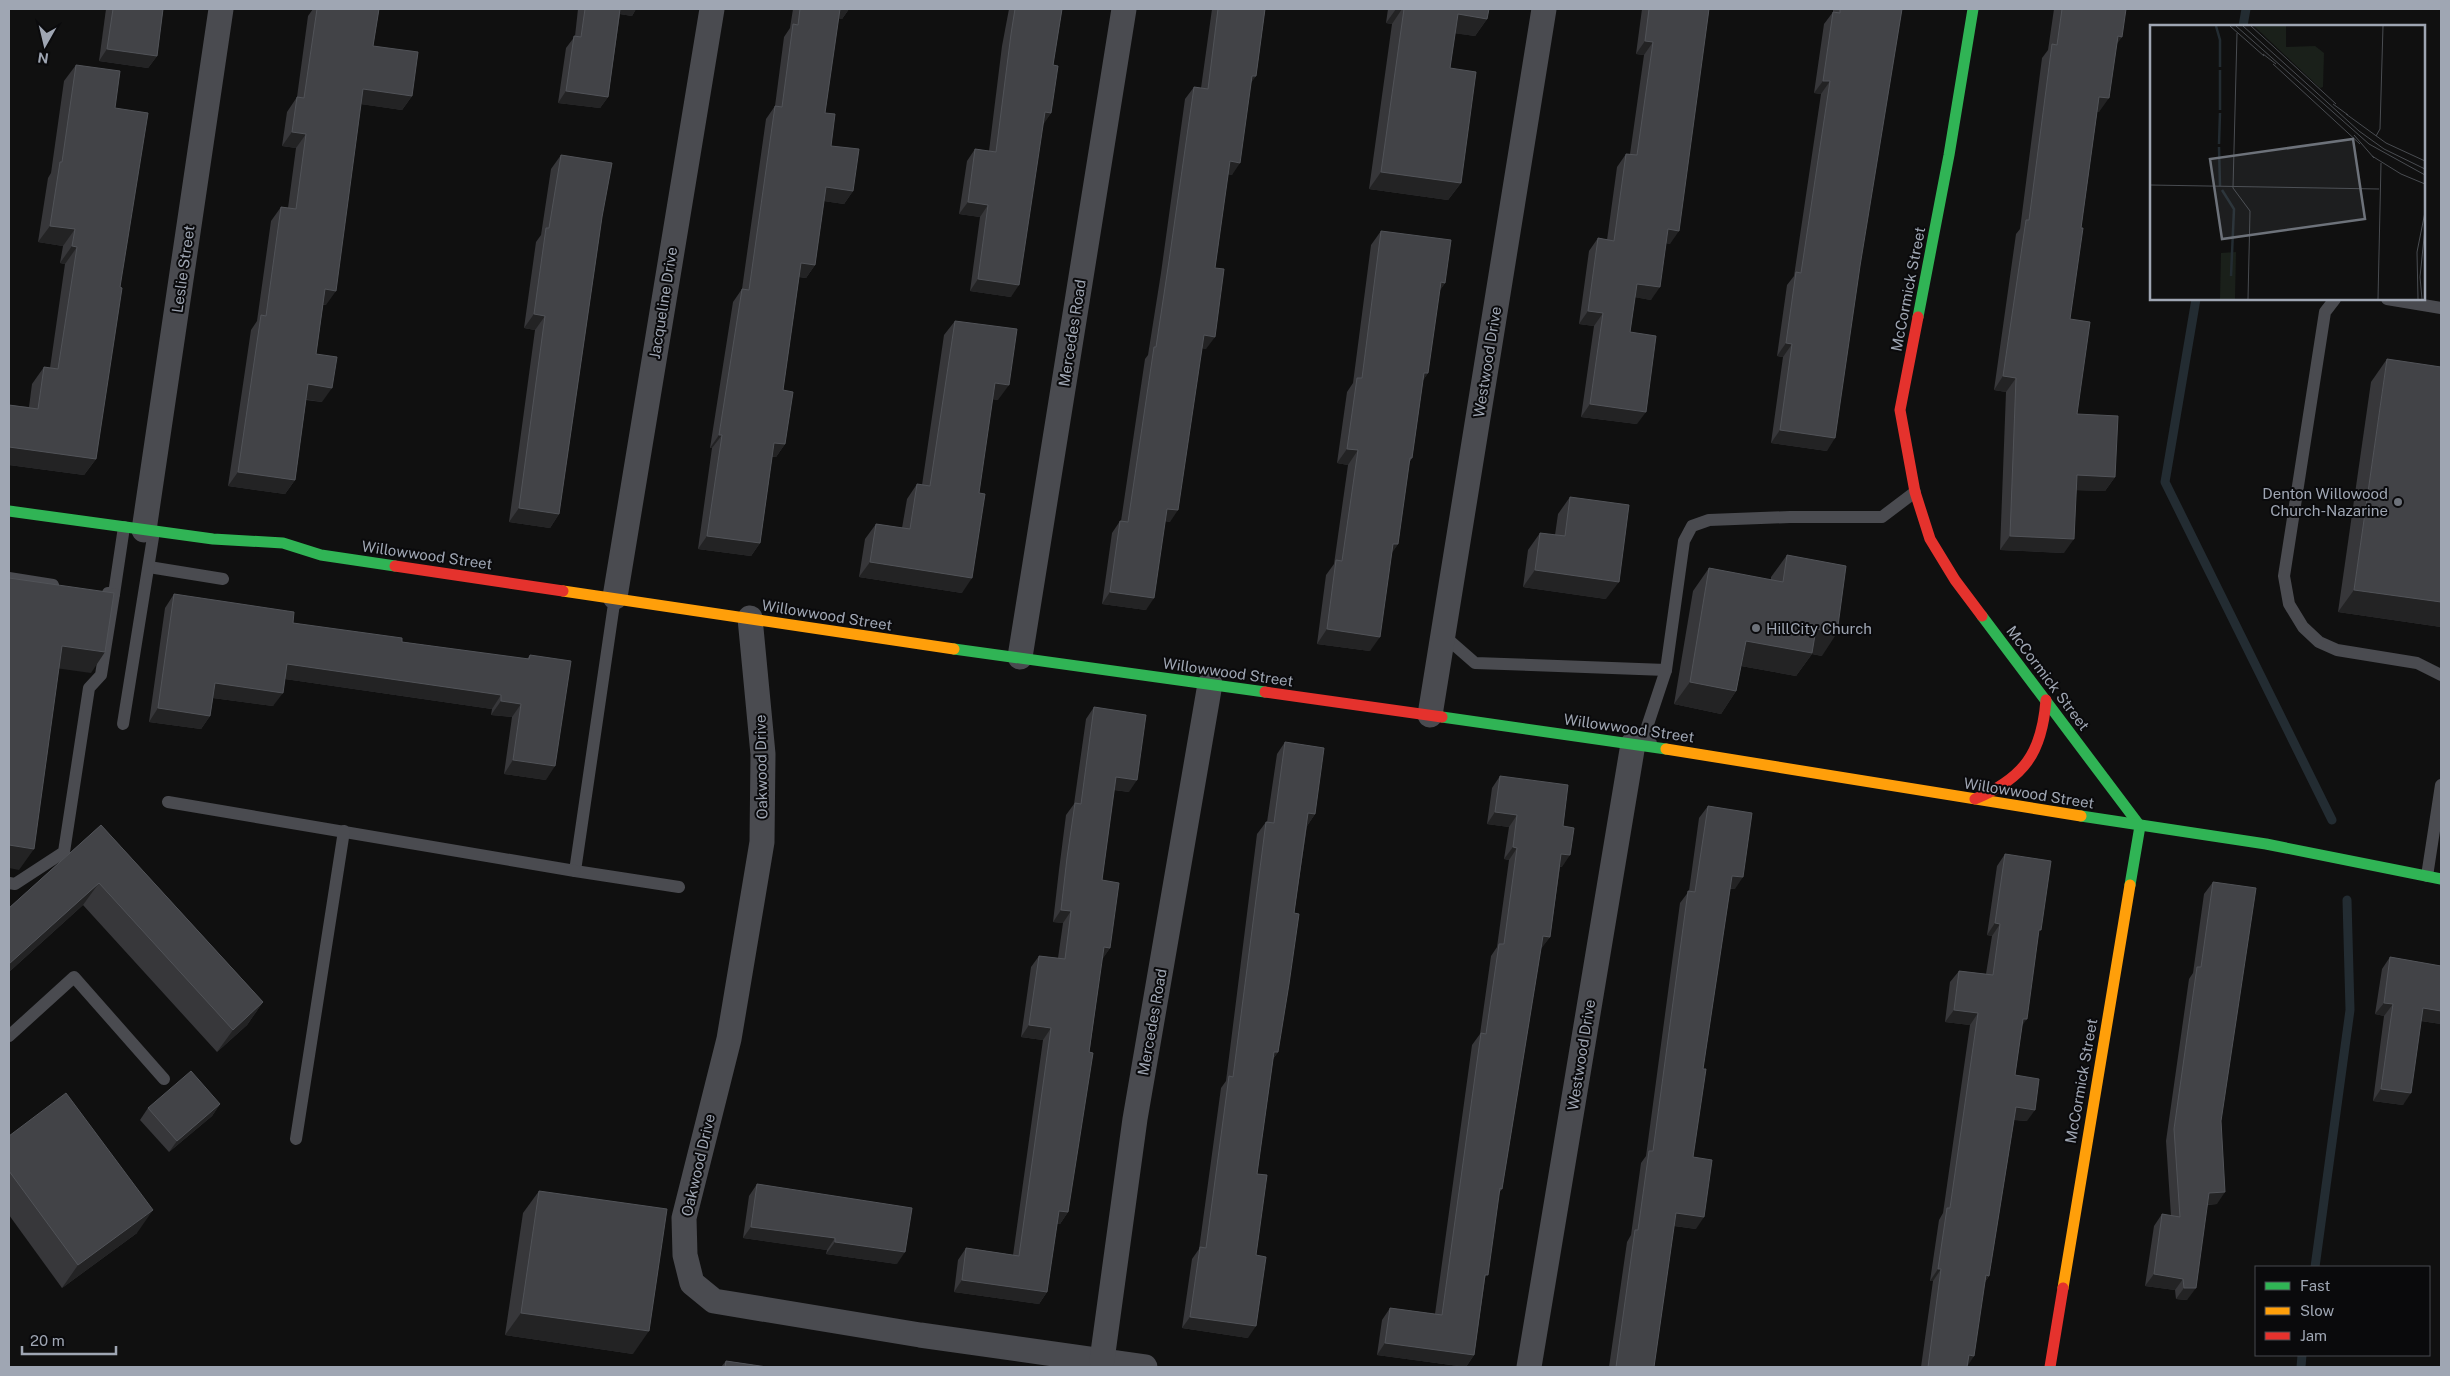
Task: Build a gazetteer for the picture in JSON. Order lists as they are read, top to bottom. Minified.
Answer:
{"streets":{"street":["Leslie Street","McCormick Street","Jacqueline Drive","Mercedes Road","Westwood Drive","Willowwood Street","Oakwood Drive"]},"crossings":[["Leslie Street","Willowwood Street"],["McCormick Street","Willowwood Street"],["Jacqueline Drive","Willowwood Street"],["Mercedes Road","Willowwood Street"],["Mercedes Road","Oakwood Drive"],["Westwood Drive","Willowwood Street"],["Willowwood Street","Oakwood Drive"]],"places":["Denton Willowood Church-Nazarine","HillCity Church"],"legend":["Fast","Slow","Jam"],"scale_bar":"20 m","north":"bottom"}
